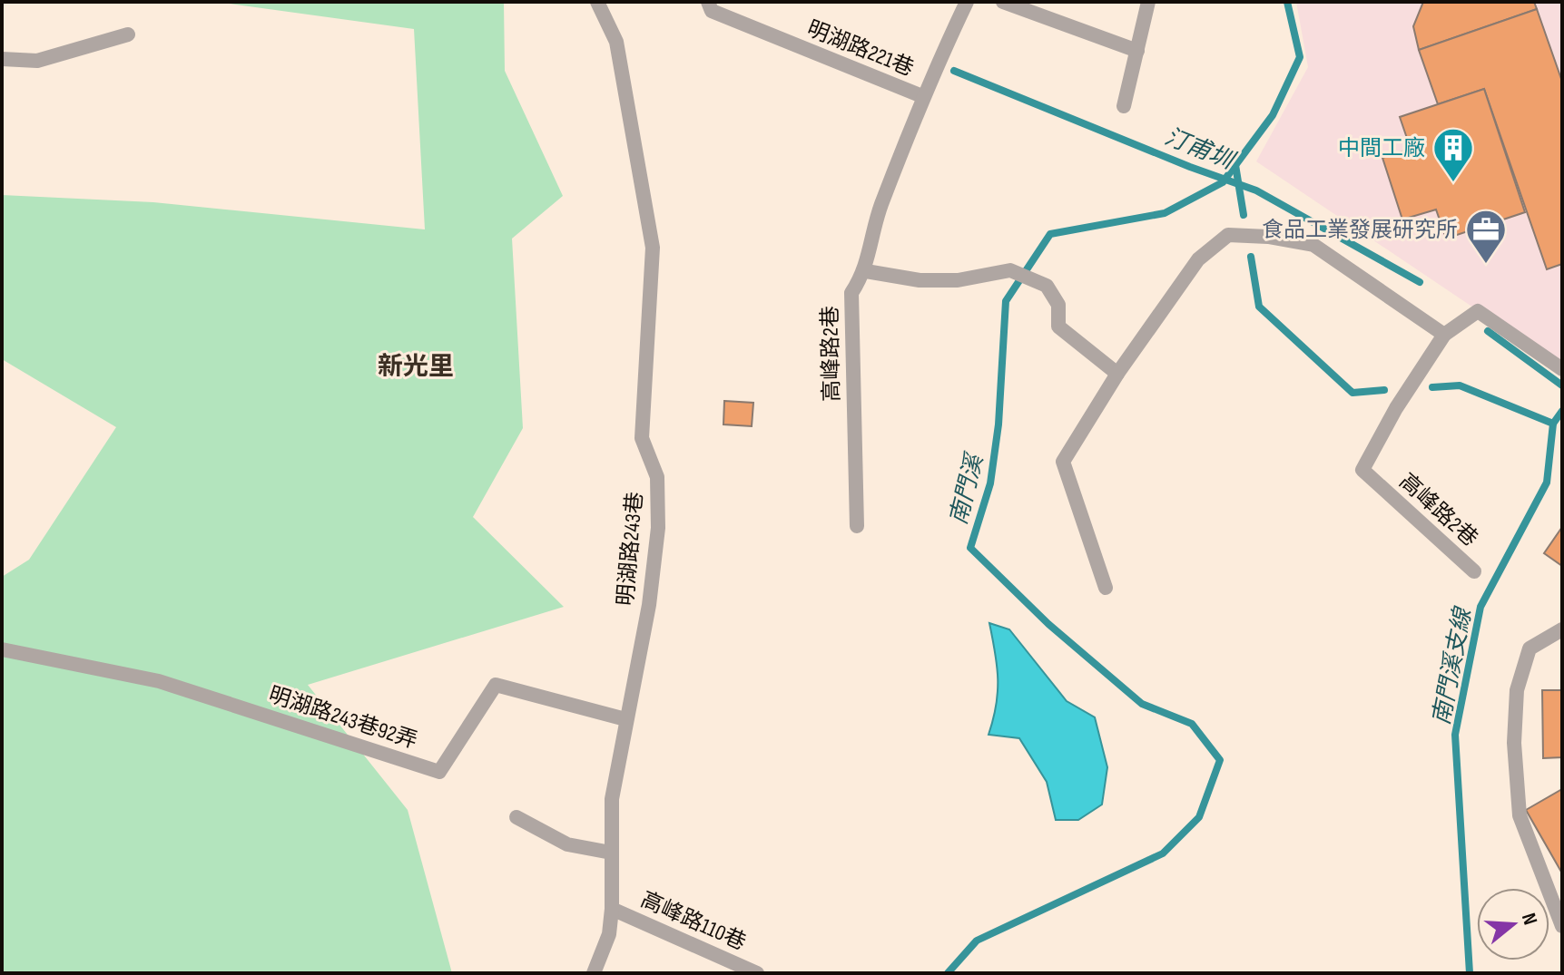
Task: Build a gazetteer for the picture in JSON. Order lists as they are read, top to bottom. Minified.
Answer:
{"streets":{"lane":["明湖路221巷","高峰路2巷","明湖路243巷","明湖路243巷92弄","高峰路110巷"]},"crossings":[["明湖路221巷","高峰路2巷"],["明湖路243巷","明湖路243巷92弄"],["明湖路243巷","高峰路110巷"]],"districts":["新光里"],"water":["汀甫圳","南門溪","南門溪支線"],"places":{"building":["中間工廠"],"office":["食品工業發展研究所"]},"north":"right"}
